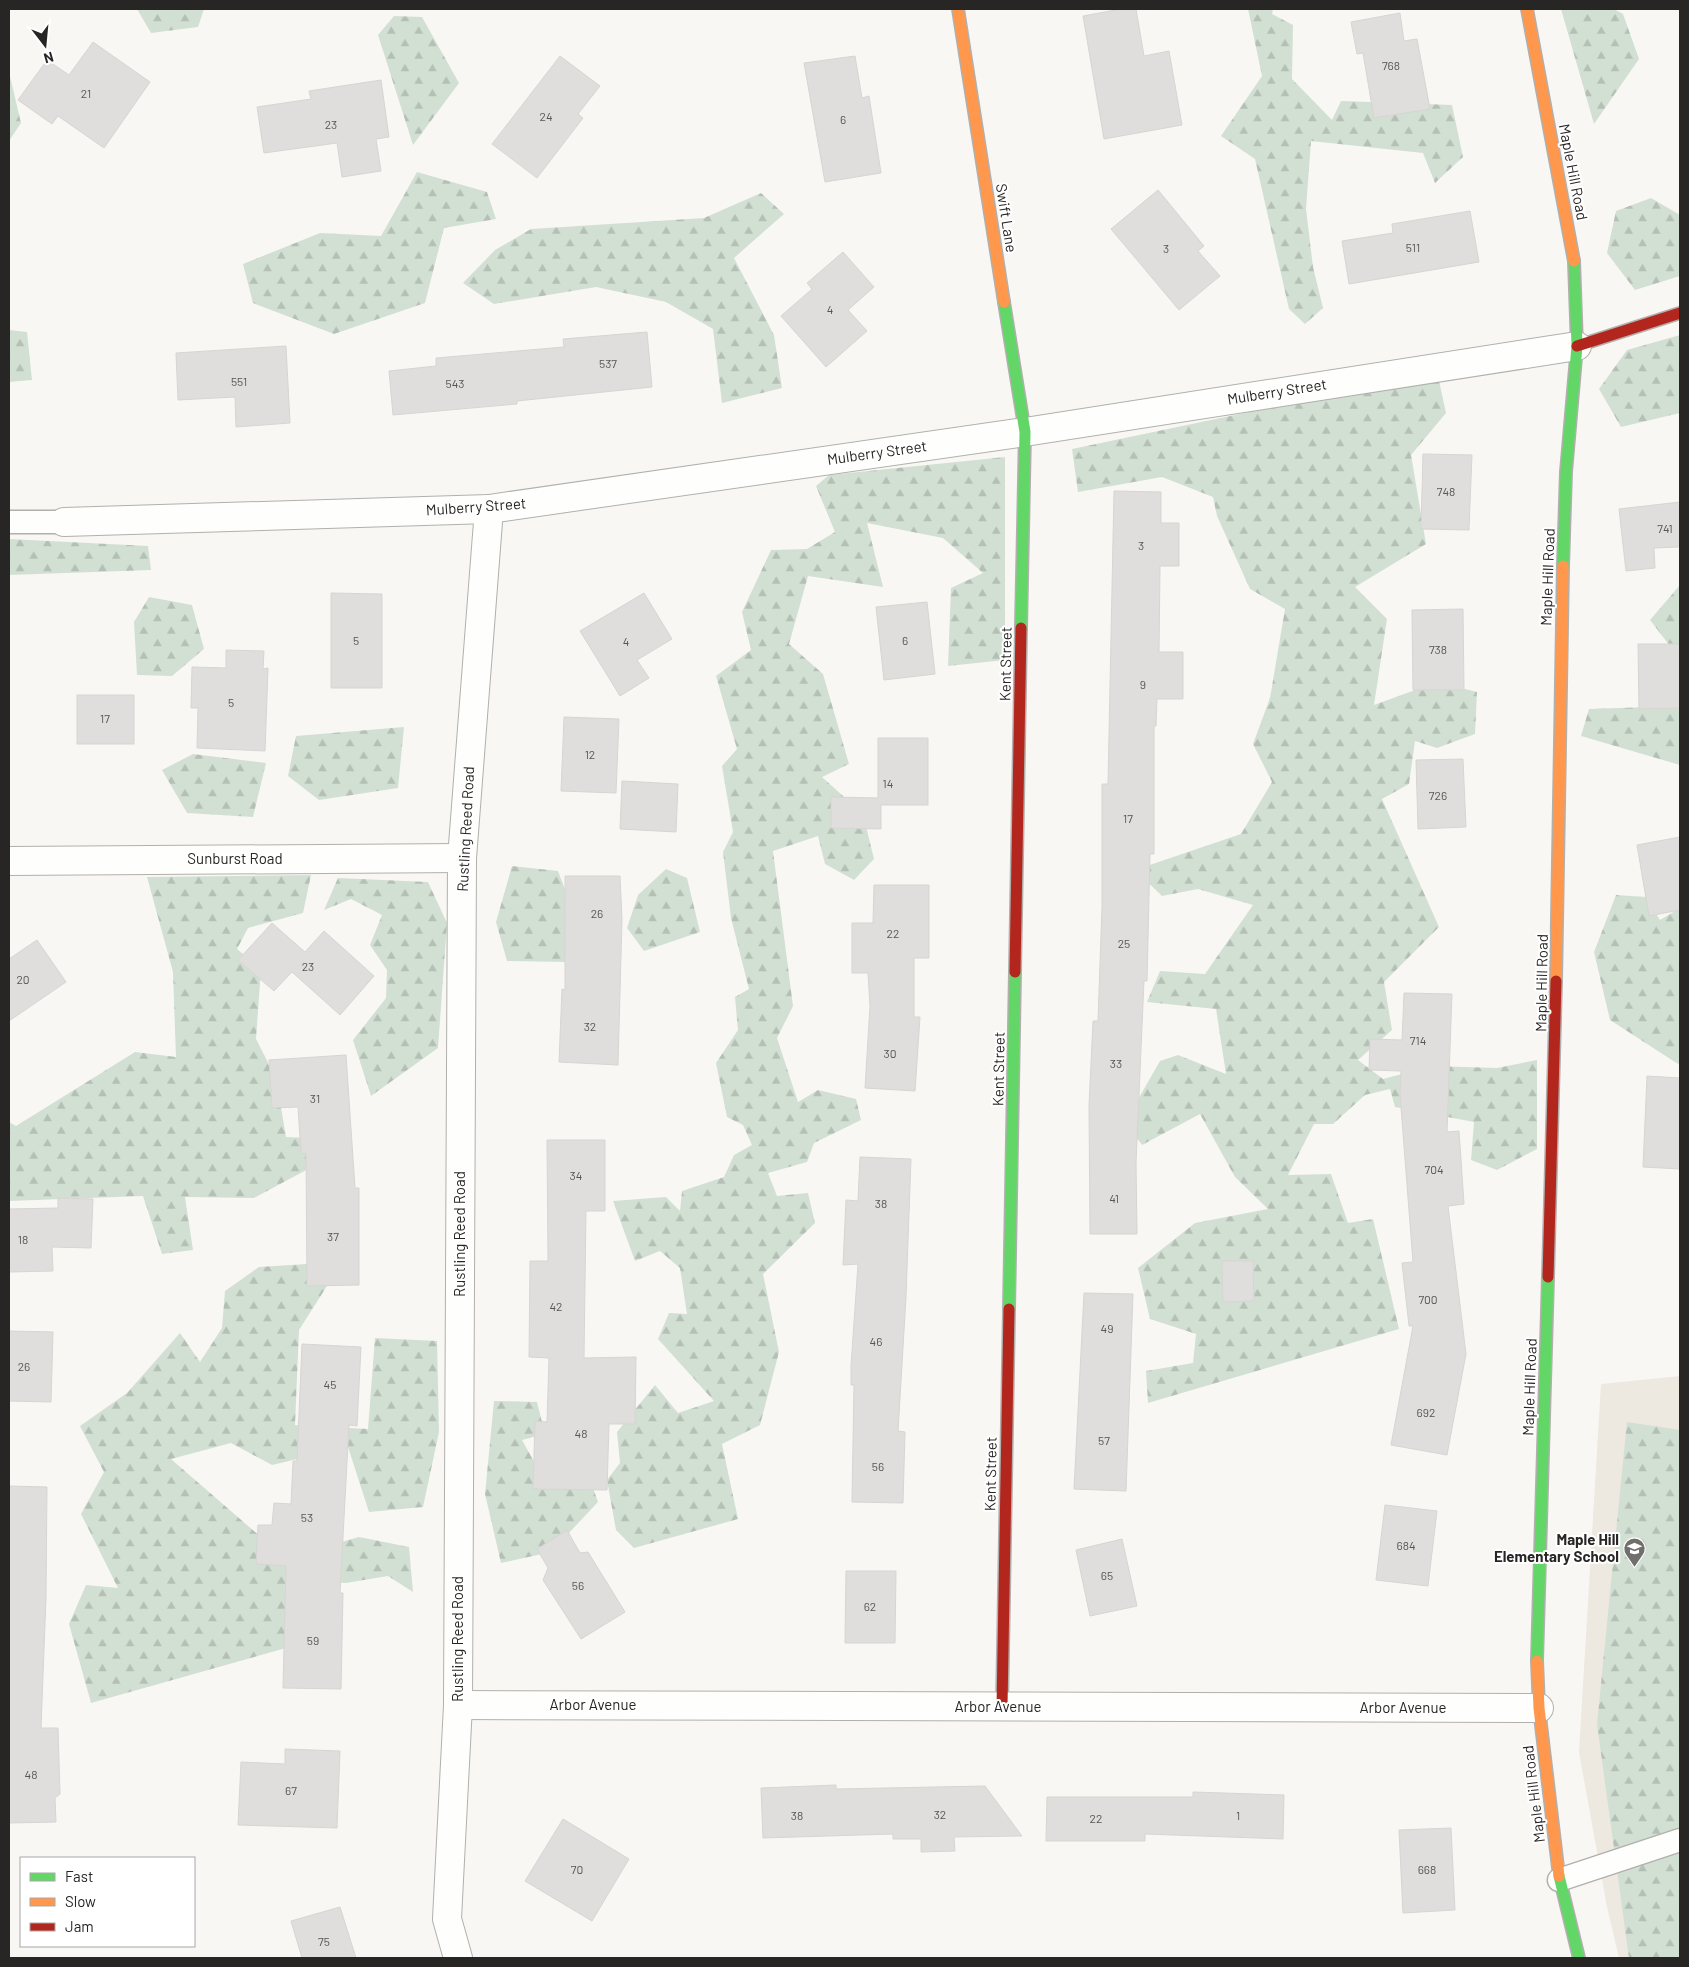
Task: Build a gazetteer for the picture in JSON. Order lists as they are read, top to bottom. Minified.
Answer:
{"streets":{"street":["Maple Hill Road","Swift Lane","Mulberry Street","Kent Street","Rustling Reed Road","Sunburst Road","Arbor Avenue"]},"crossings":[["Maple Hill Road","Mulberry Street"],["Maple Hill Road","Arbor Avenue"],["Swift Lane","Mulberry Street"],["Swift Lane","Kent Street"],["Mulberry Street","Kent Street"],["Mulberry Street","Rustling Reed Road"],["Kent Street","Arbor Avenue"],["Rustling Reed Road","Sunburst Road"],["Rustling Reed Road","Arbor Avenue"]],"places":{"school or university":["Maple Hill Elementary School"]},"house_numbers":["768","21","24","6","23","511","3","4","537","551","543","748","741","3","5","6","4","738","9","5","17","12","14","726","17","26","22","25","23","20","32","714","30","33","31","704","34","41","38","37","18","700","42","49","46","26","45","692","48","57","56","53","684","65","56","62","59","48","67","32","38","1","22","70","668","75"],"legend":["Fast","Slow","Jam"],"north":"bottom"}
